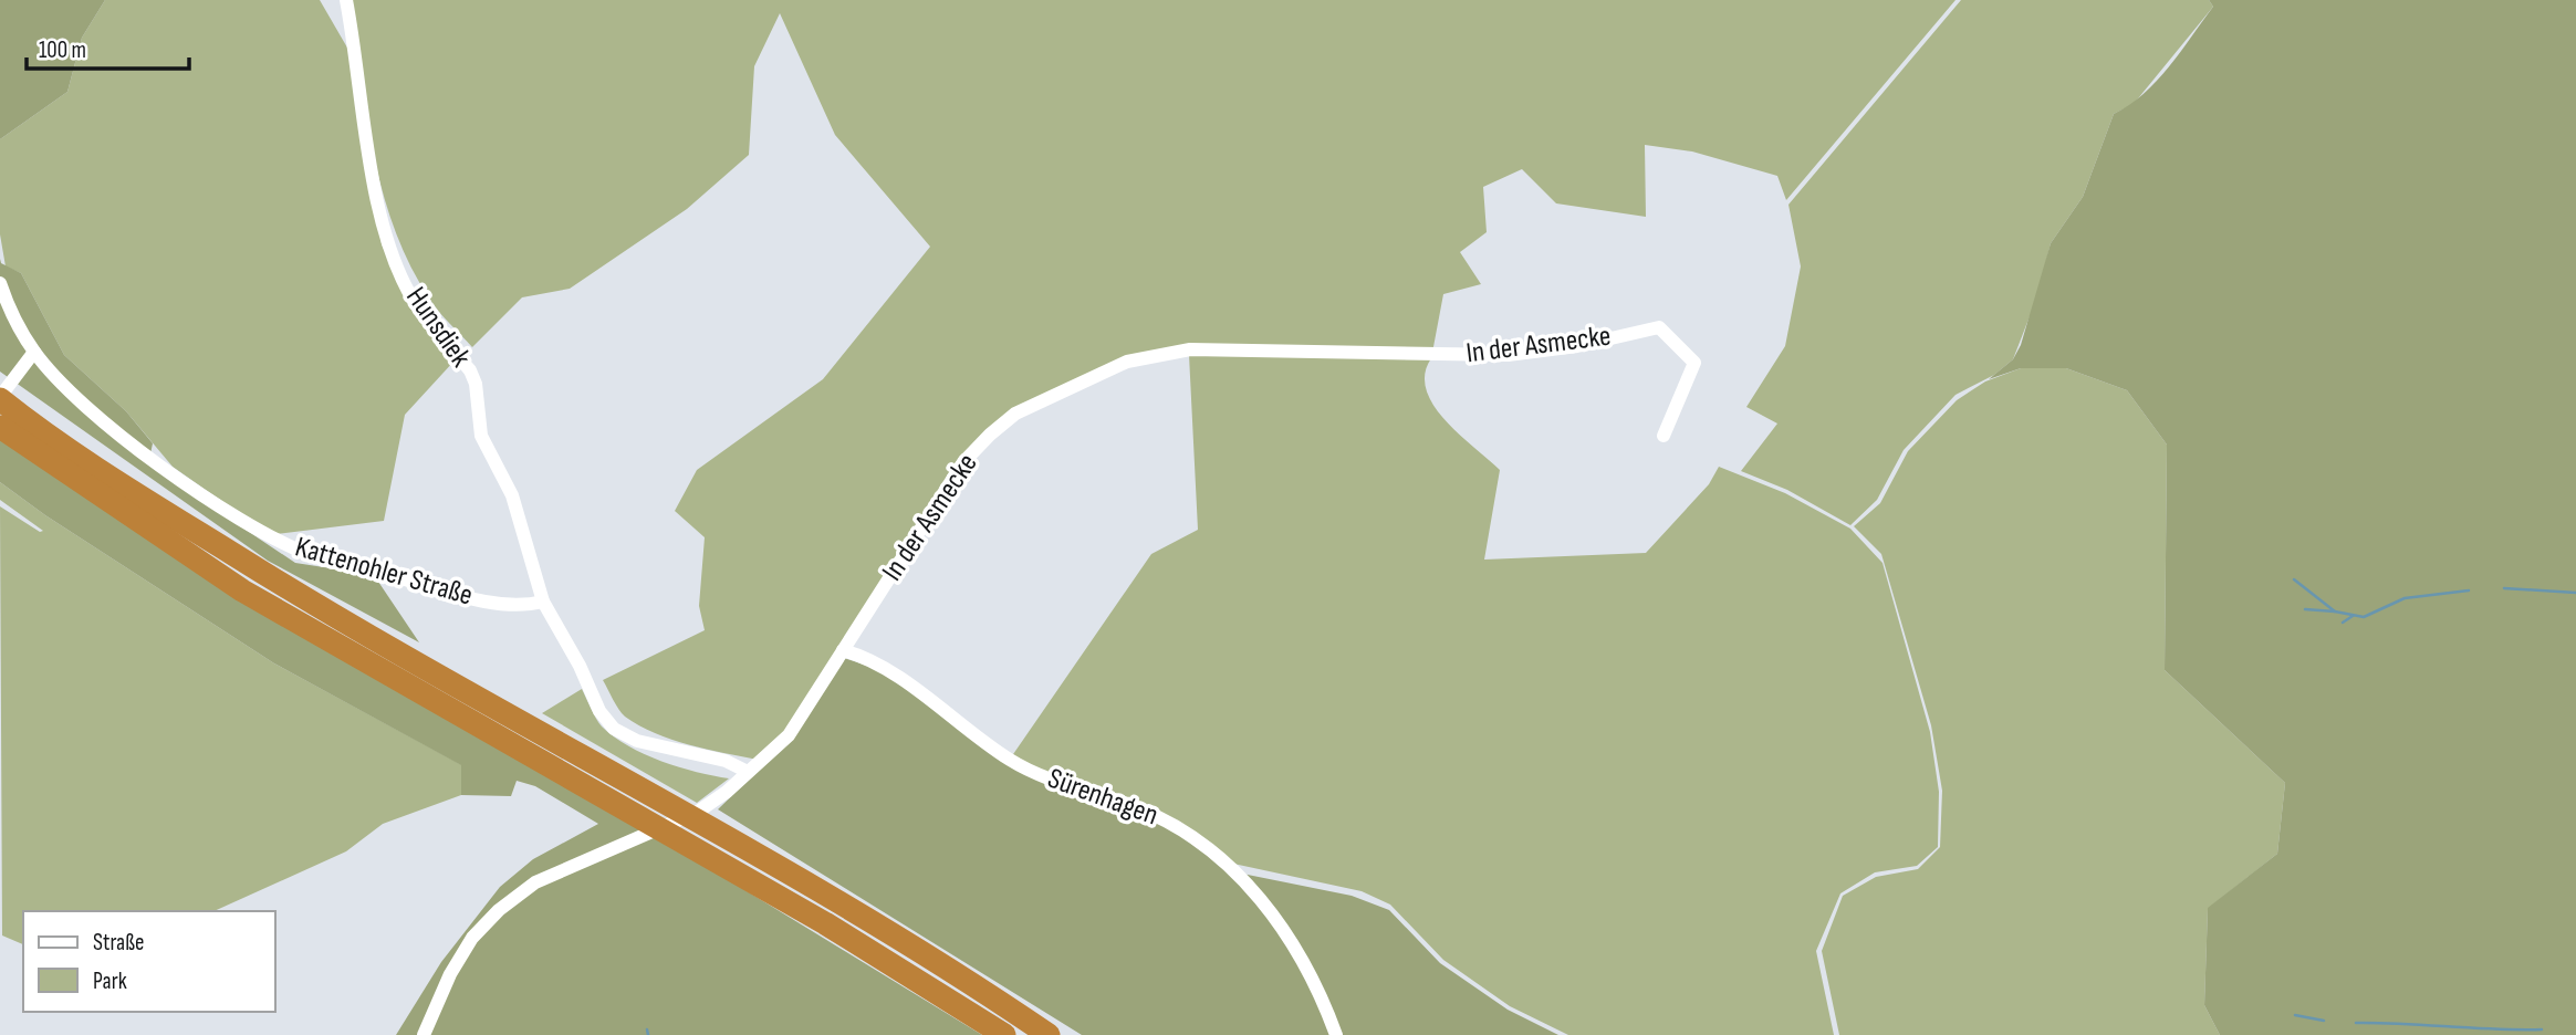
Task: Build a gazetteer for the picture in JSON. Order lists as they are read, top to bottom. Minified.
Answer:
{"streets":{"street":["Hunsdiek","In der Asmecke","Kattenohler Straße","Sürenhagen"]},"crossings":[["Hunsdiek","Kattenohler Straße"],["In der Asmecke","Sürenhagen"]],"legend":["Straße","Park"],"scale_bar":"100 m"}
